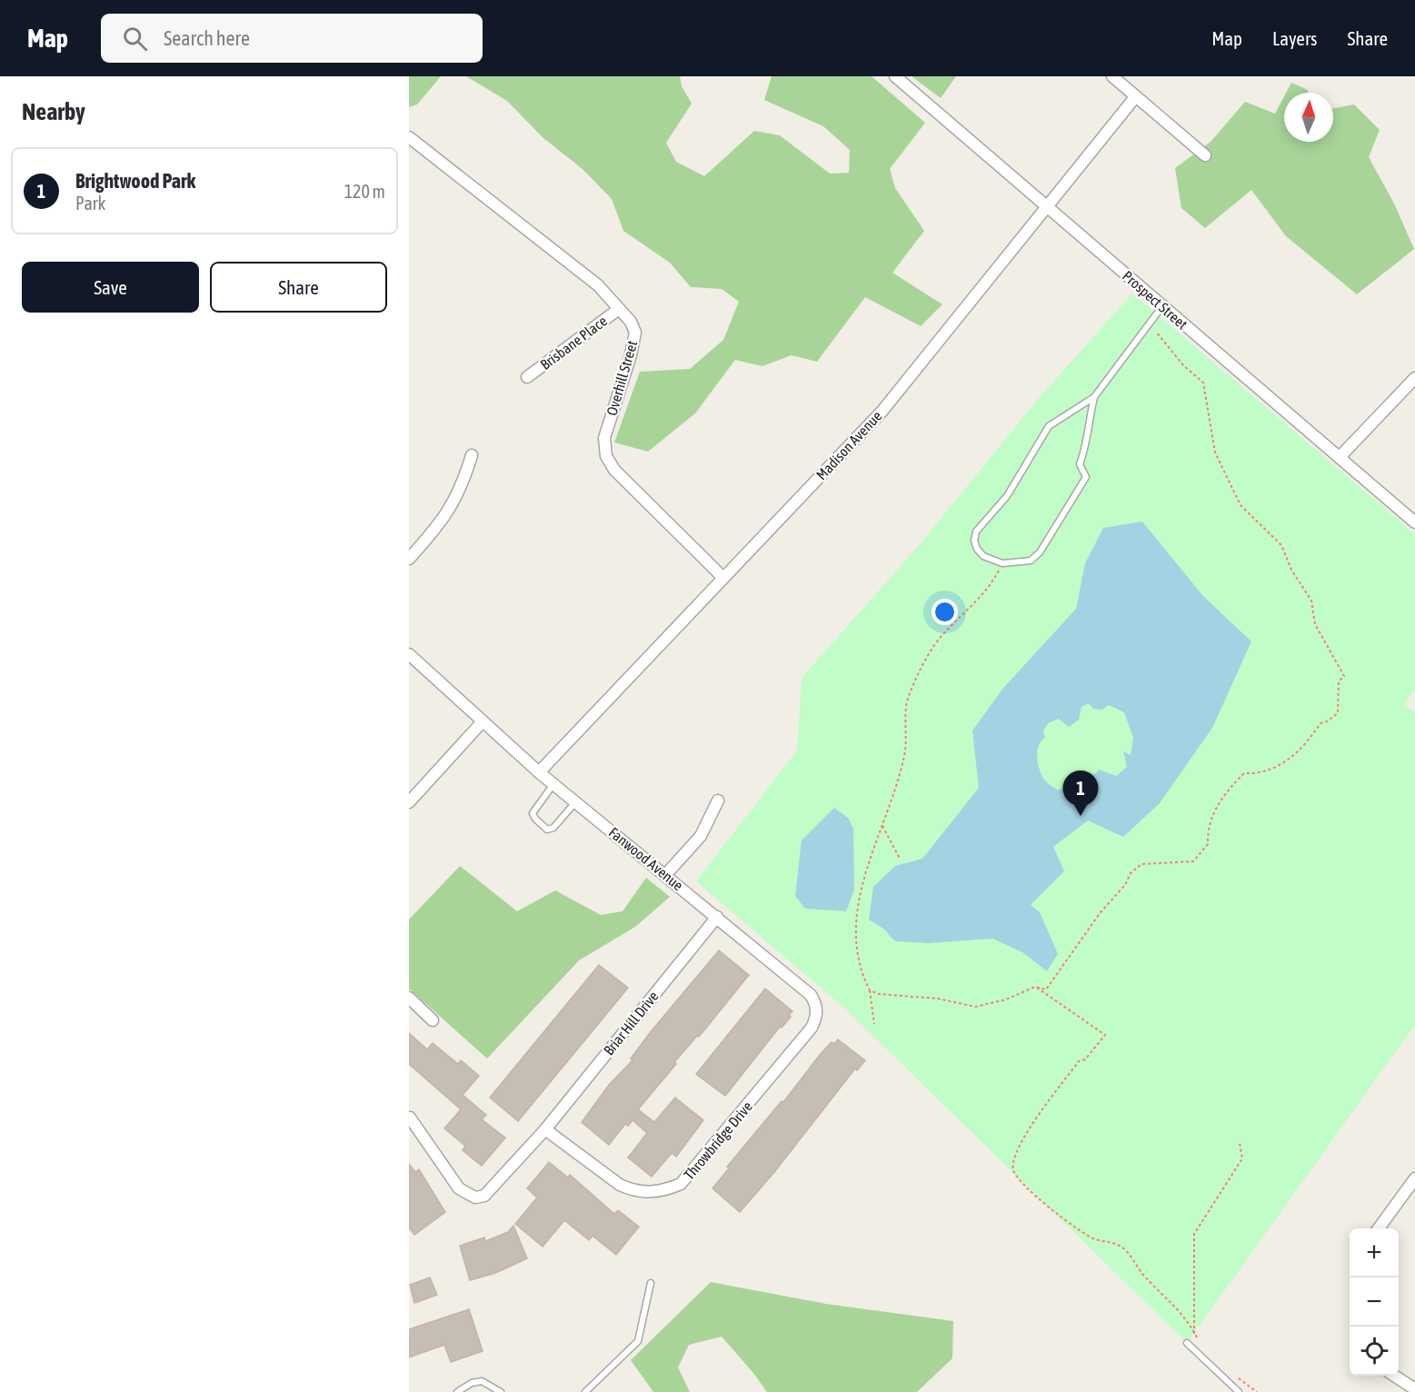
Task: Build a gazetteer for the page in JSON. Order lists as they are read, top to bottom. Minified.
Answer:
{"streets":{"street":["Prospect Street","Brisbane Place","Overhill Street","Madison Avenue","Fanwood Avenue","Briar Hill Drive","Throwbridge Drive"]},"crossings":[["Prospect Street","Madison Avenue"],["Brisbane Place","Overhill Street"],["Overhill Street","Madison Avenue"],["Madison Avenue","Fanwood Avenue"],["Fanwood Avenue","Briar Hill Drive"],["Fanwood Avenue","Throwbridge Drive"],["Briar Hill Drive","Throwbridge Drive"]],"north":"top","page":{"header":"Map","search":"Search here","nav":["Map","Layers","Share"],"heading":"Nearby","list":[{"mark":"1","name":"Brightwood Park","note":"Park","value":"120 m"}],"buttons":["Save","Share"],"pins":"1","map_buttons":["+","−"]}}
